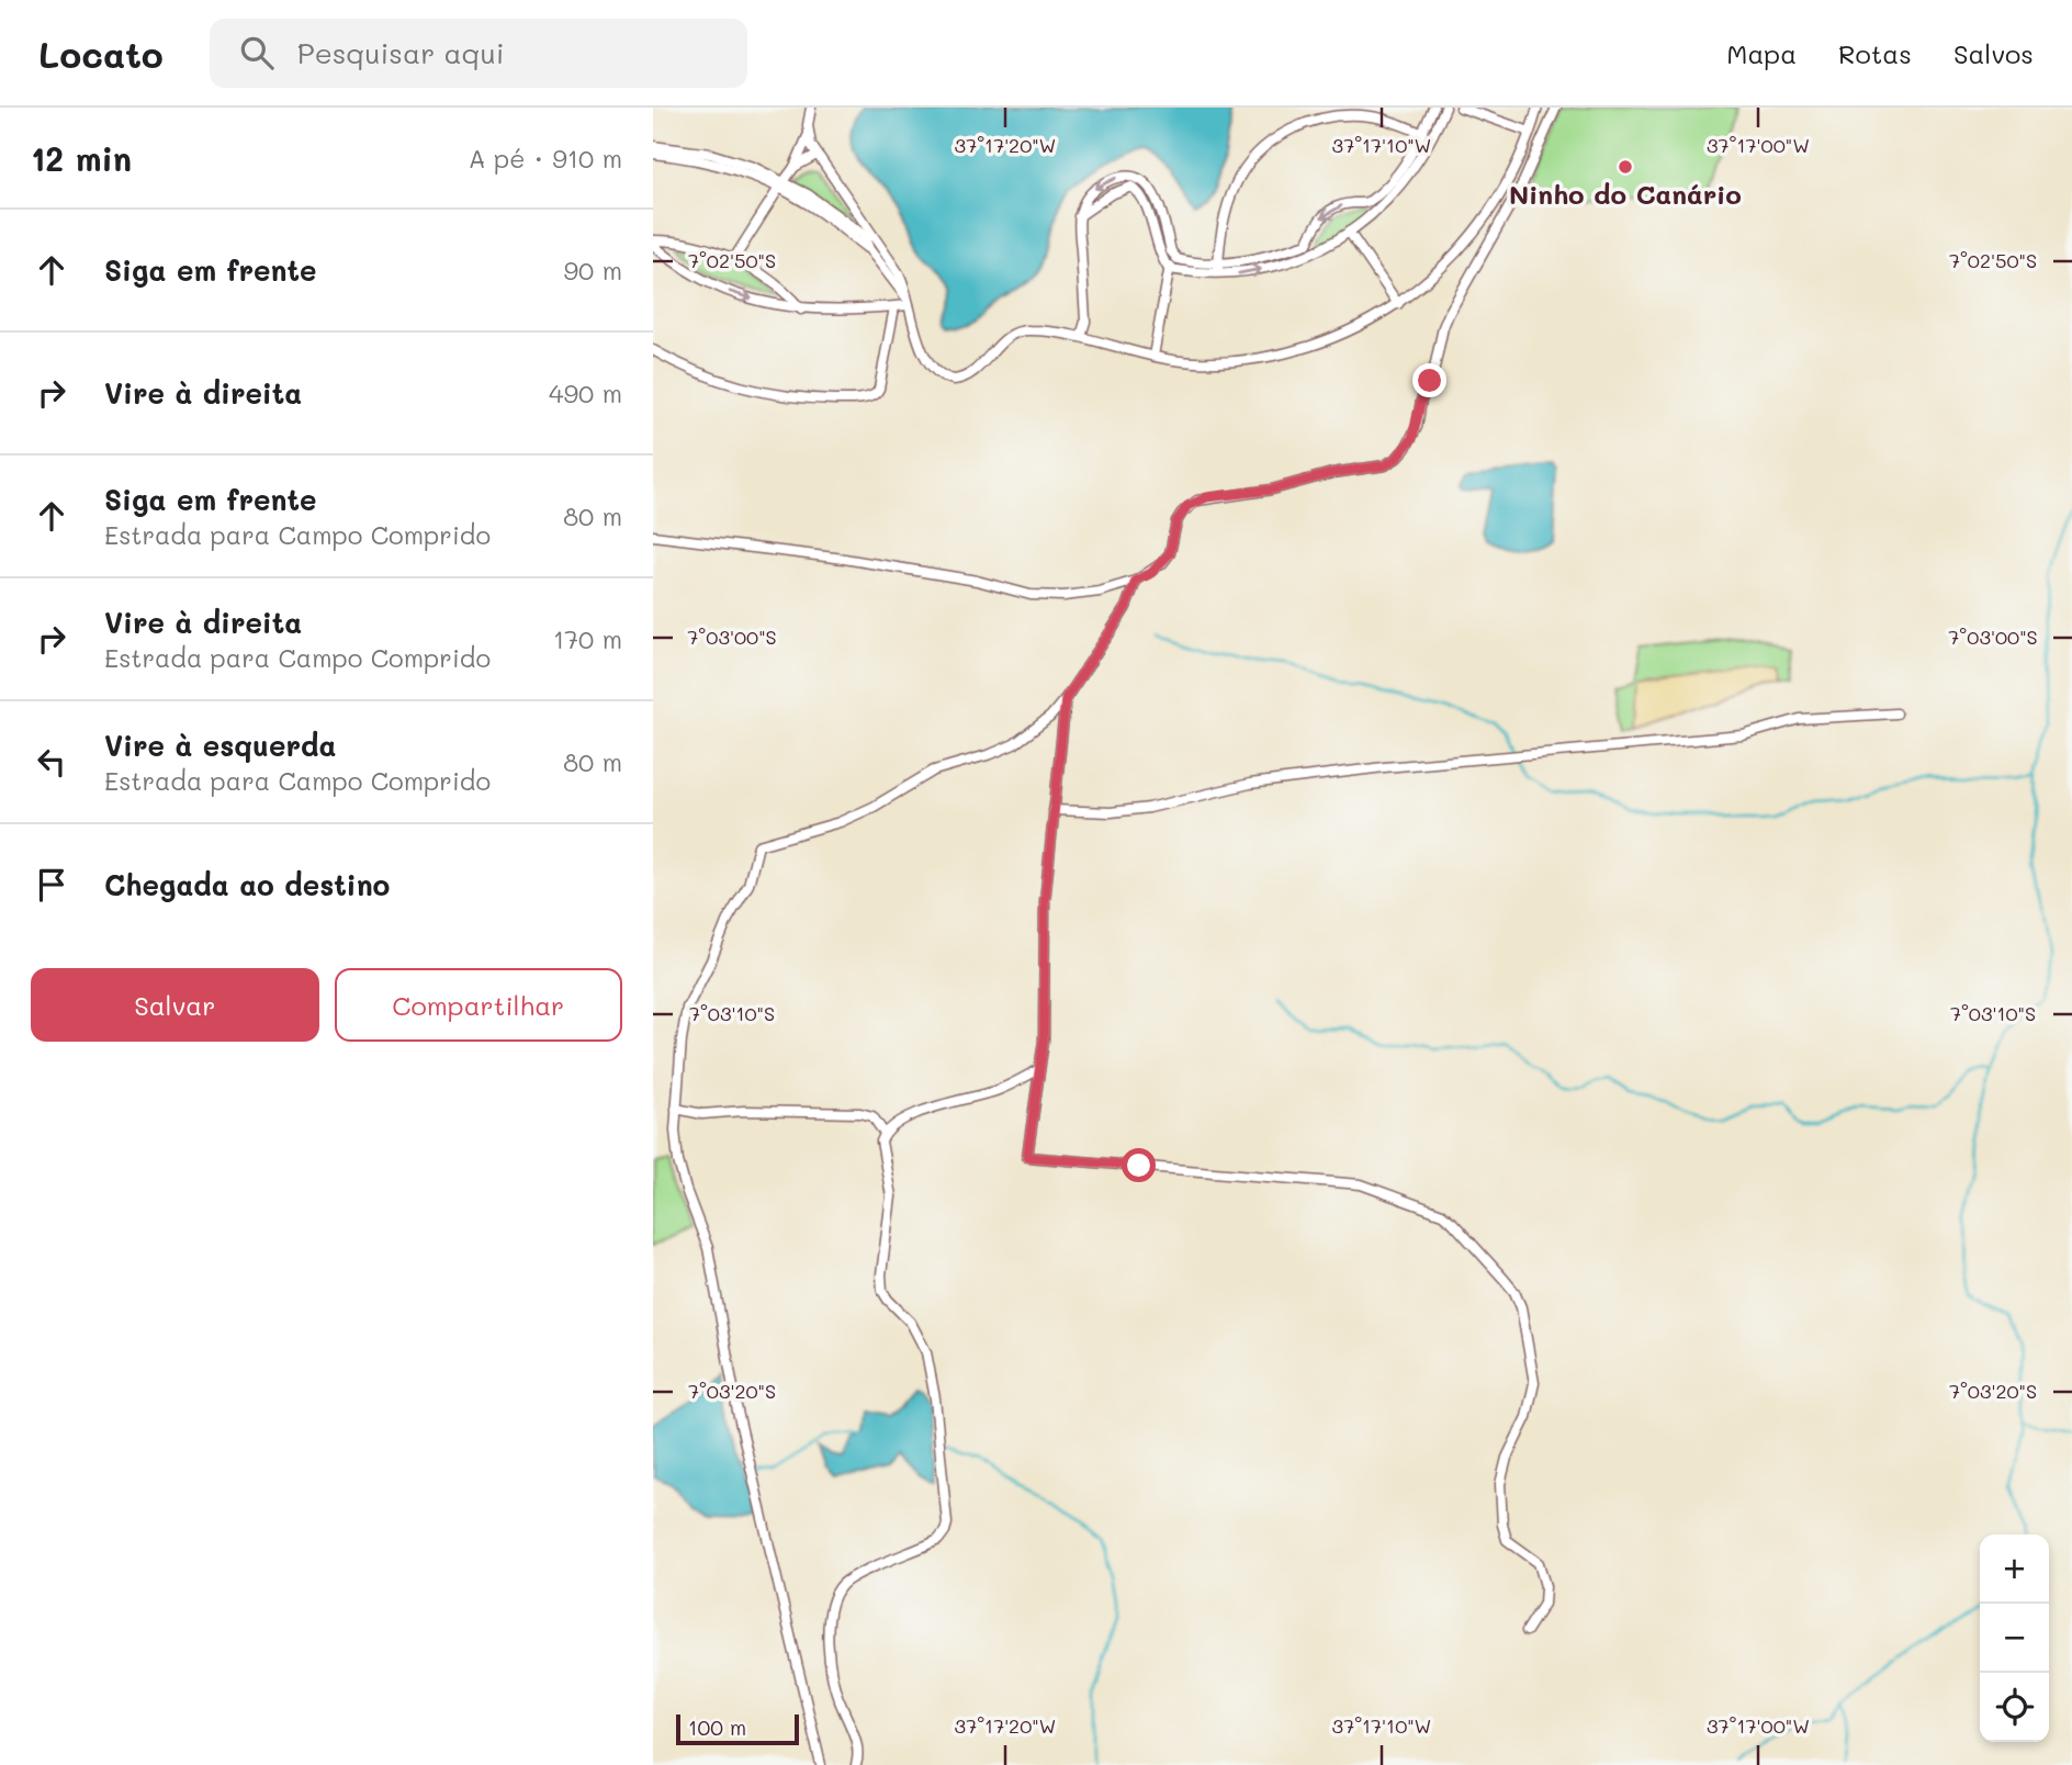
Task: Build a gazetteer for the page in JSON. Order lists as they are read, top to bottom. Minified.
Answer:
{"places":["Ninho do Canário"],"scale_bar":"100 m","page":{"header":"Locato","search":"Pesquisar aqui","nav":["Mapa","Rotas","Salvos"],"heading":["12 min","A pé · 910 m"],"list":[["Siga em frente","90 m"],["Vire à direita","490 m"],["Siga em frente","Estrada para Campo Comprido","80 m"],["Vire à direita","Estrada para Campo Comprido","170 m"],["Vire à esquerda","Estrada para Campo Comprido","80 m"],"Chegada ao destino"],"buttons":["Salvar","Compartilhar"],"map_buttons":["+","−"],"scale":"100 m"},"coordinates":["37°17'20\"W","37°17'10\"W","37°17'00\"W","7°02'50\"S","7°03'00\"S","7°03'10\"S","7°03'20\"S"]}
